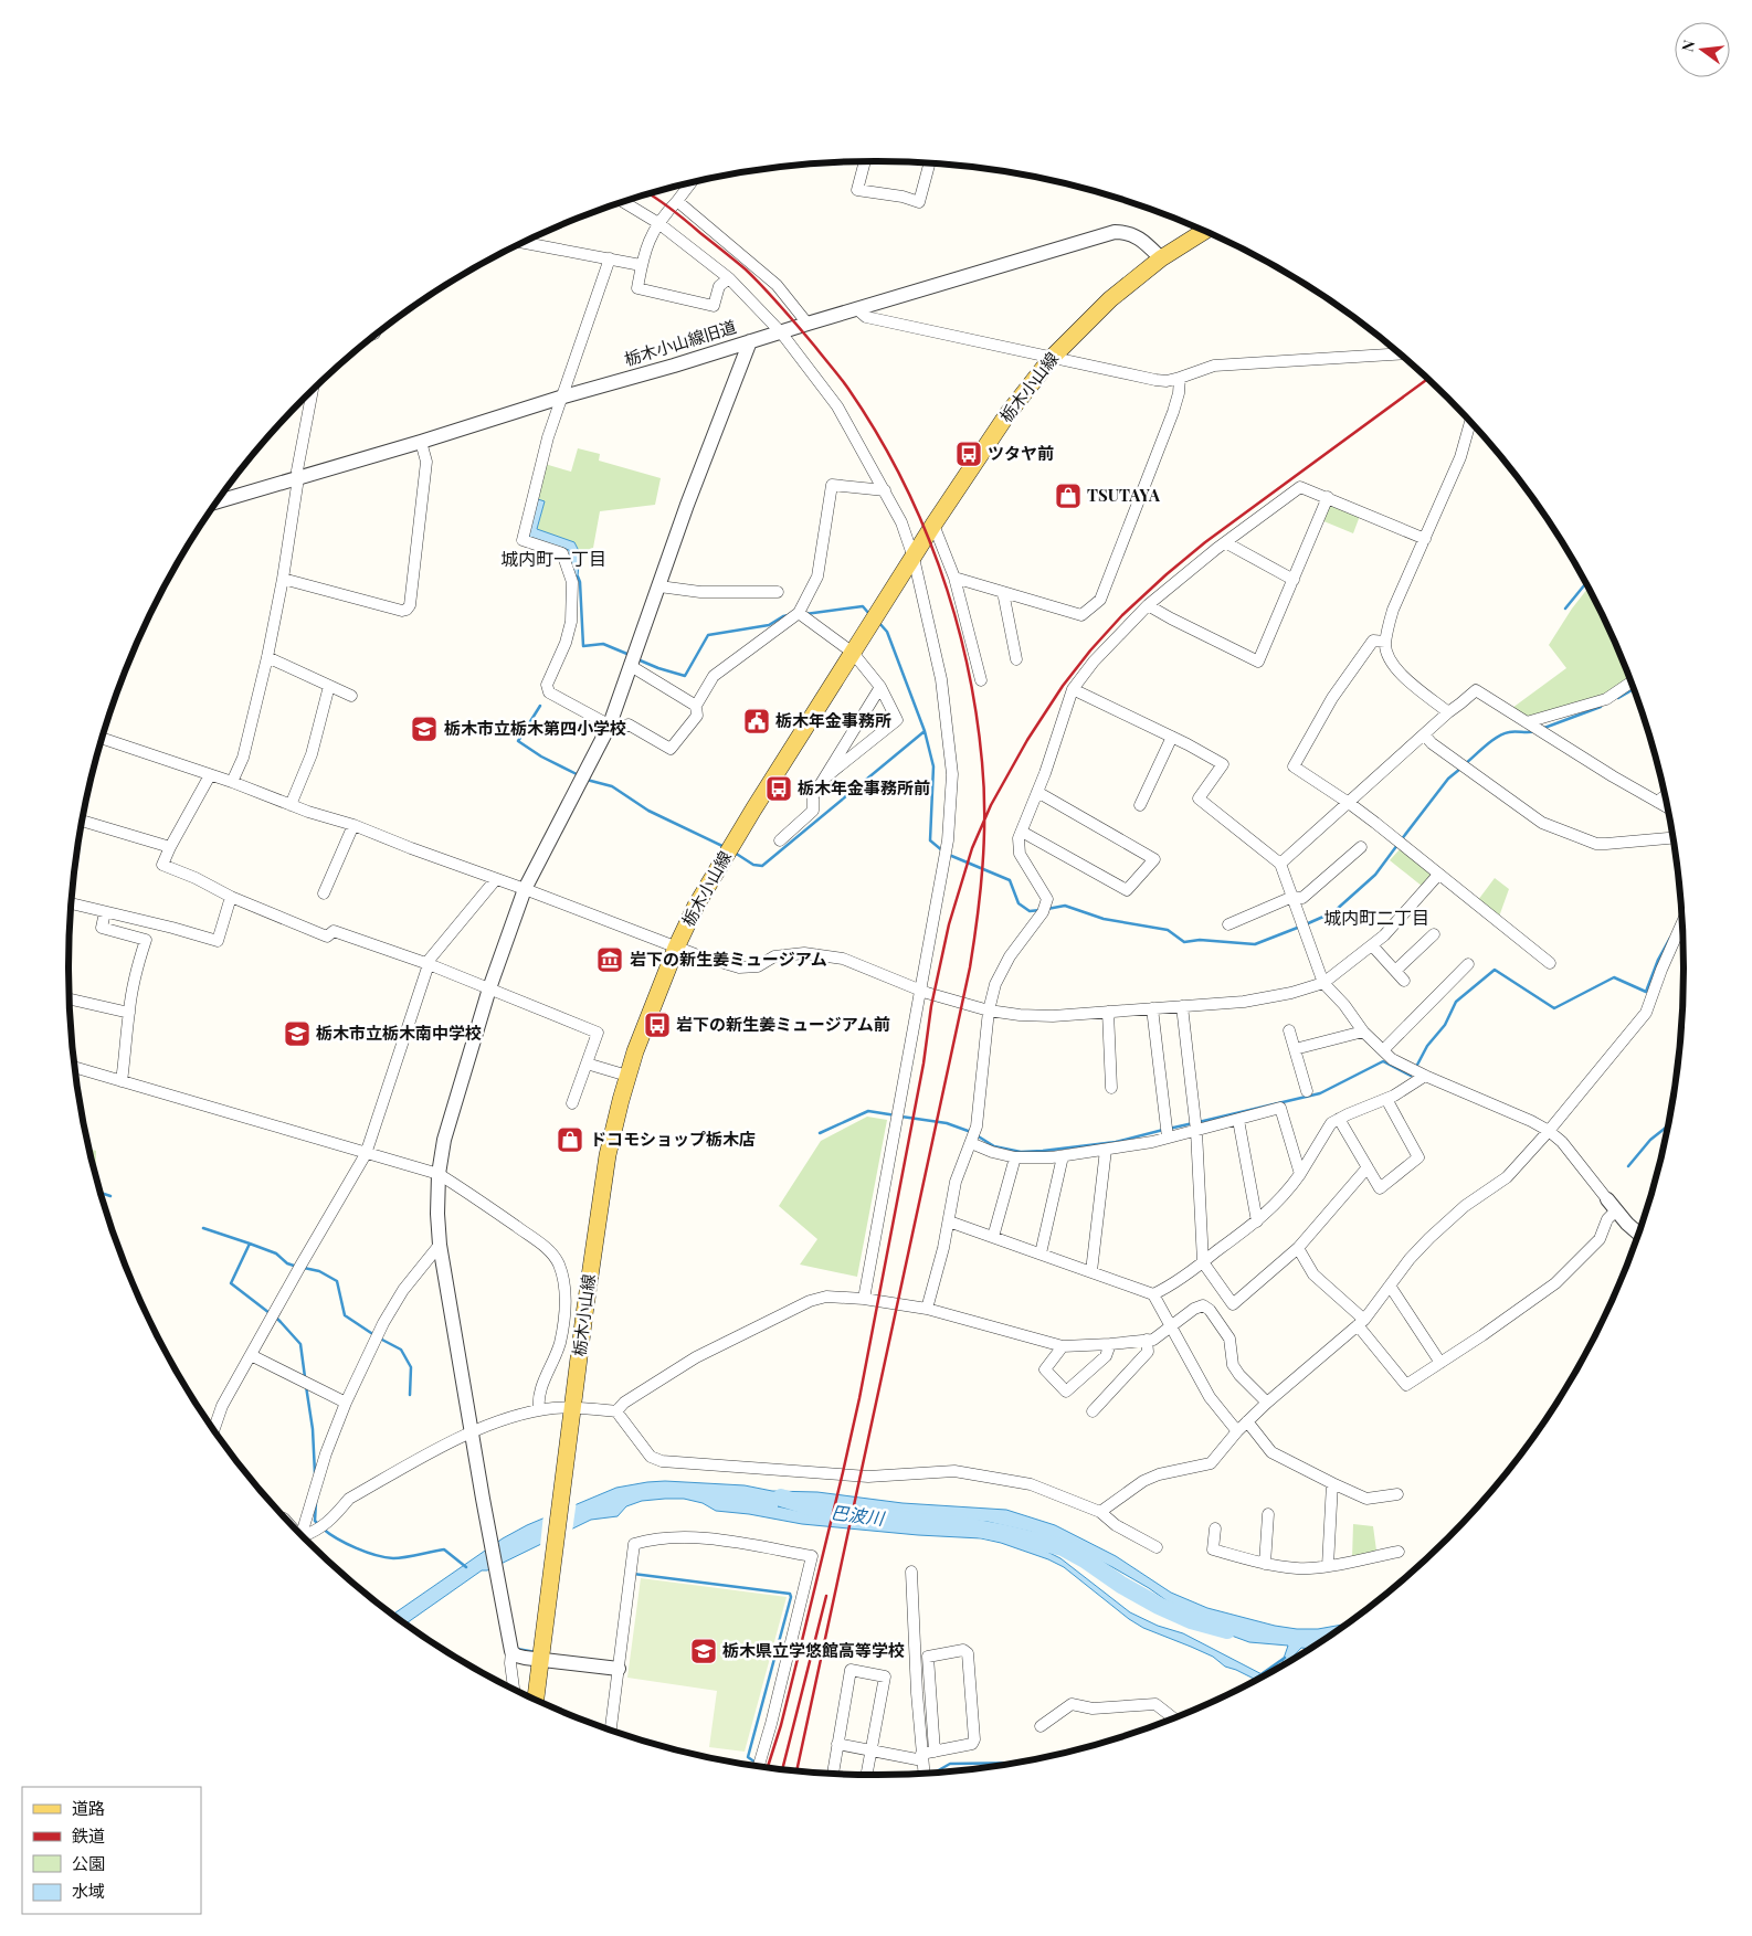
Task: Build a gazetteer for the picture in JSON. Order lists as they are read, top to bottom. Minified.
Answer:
{"streets":{"main road":["栃木小山線"],"street":["栃木小山線旧道"]},"crossings":[["栃木小山線旧道","栃木小山線"]],"districts":["城内町一丁目","城内町二丁目"],"water":["巴波川"],"places":{"bus stop":["ツタヤ前","栃木年金事務所前","岩下の新生姜ミュージアム前"],"shop":["TSUTAYA","ドコモショップ栃木店"],"public building":["栃木年金事務所"],"school or university":["栃木市立栃木第四小学校","栃木市立栃木南中学校","栃木県立学悠館高等学校"],"museum":["岩下の新生姜ミュージアム"]},"legend":["道路","鉄道","公園","水域"],"north":"left"}
